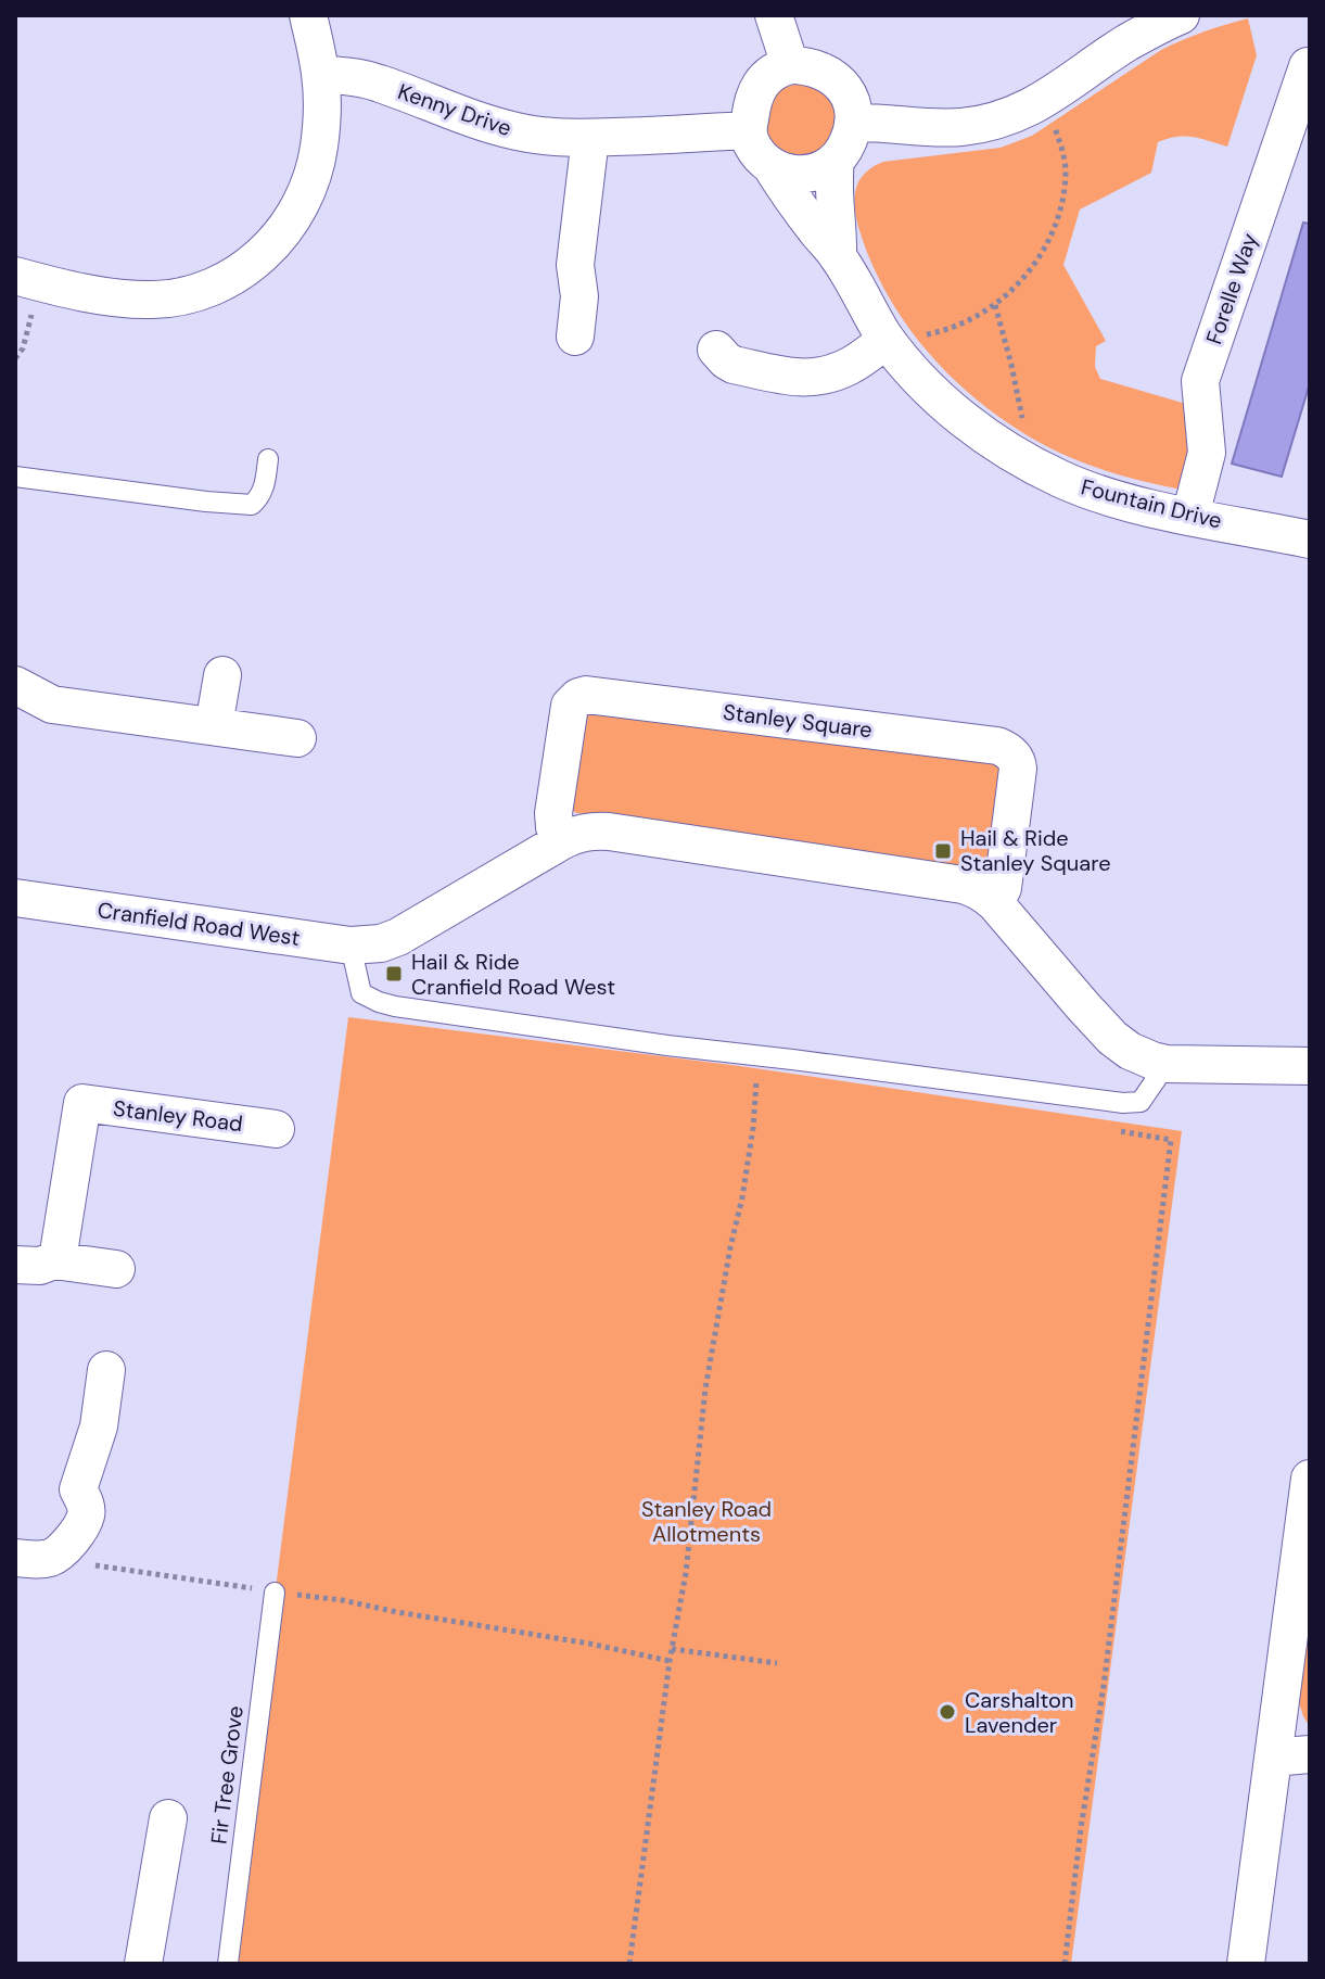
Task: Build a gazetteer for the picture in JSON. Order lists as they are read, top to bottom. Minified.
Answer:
{"streets":{"street":["Kenny Drive","Forelle Way","Fountain Drive","Stanley Square","Cranfield Road West","Stanley Road"],"lane":["Fir Tree Grove"]},"crossings":[["Kenny Drive","Fountain Drive"],["Forelle Way","Fountain Drive"]],"parks":["Stanley Road Allotments"],"places":{"transit":["Hail & Ride Stanley Square","Hail & Ride Cranfield Road West"],"other":["Carshalton Lavender"]}}
